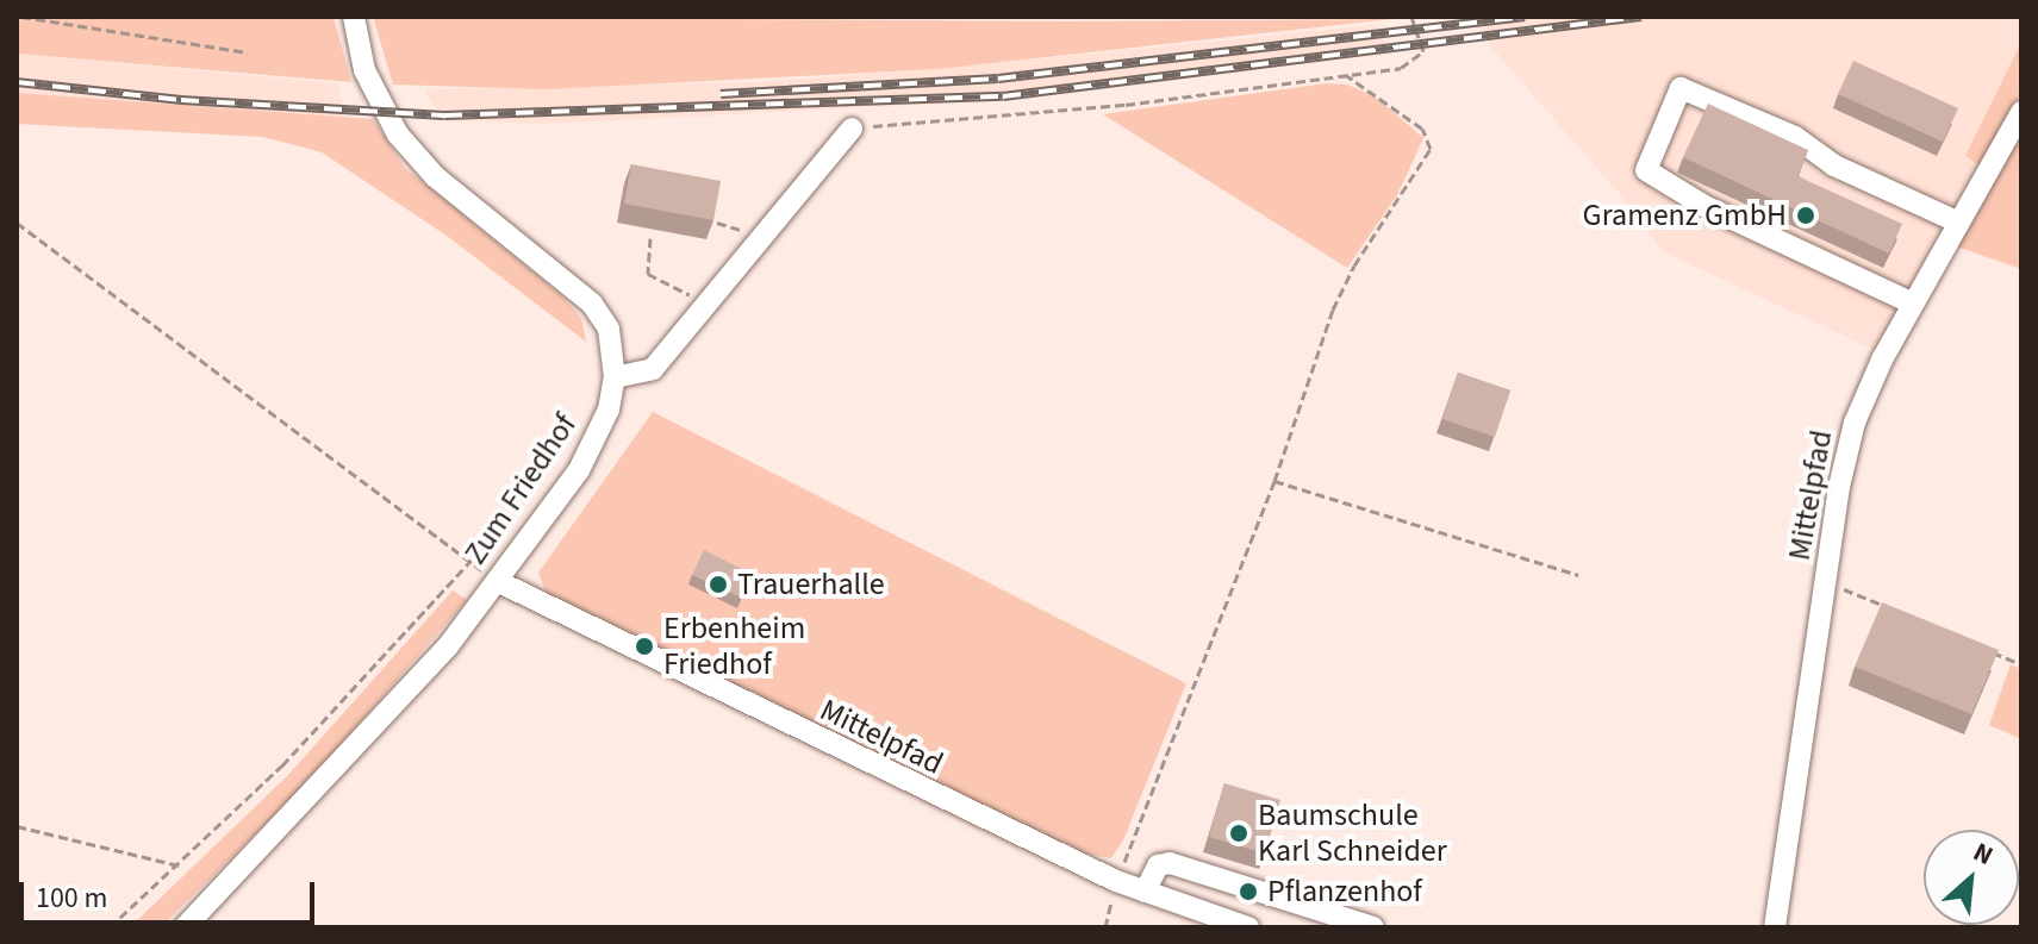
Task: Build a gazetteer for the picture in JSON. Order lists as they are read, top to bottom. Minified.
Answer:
{"streets":{"street":["Zum Friedhof","Mittelpfad"]},"crossings":[["Zum Friedhof","Mittelpfad"]],"places":["Gramenz GmbH","Trauerhalle","Erbenheim Friedhof","Baumschule Karl Schneider","Pflanzenhof"],"scale_bar":"100 m","north":"top right"}
